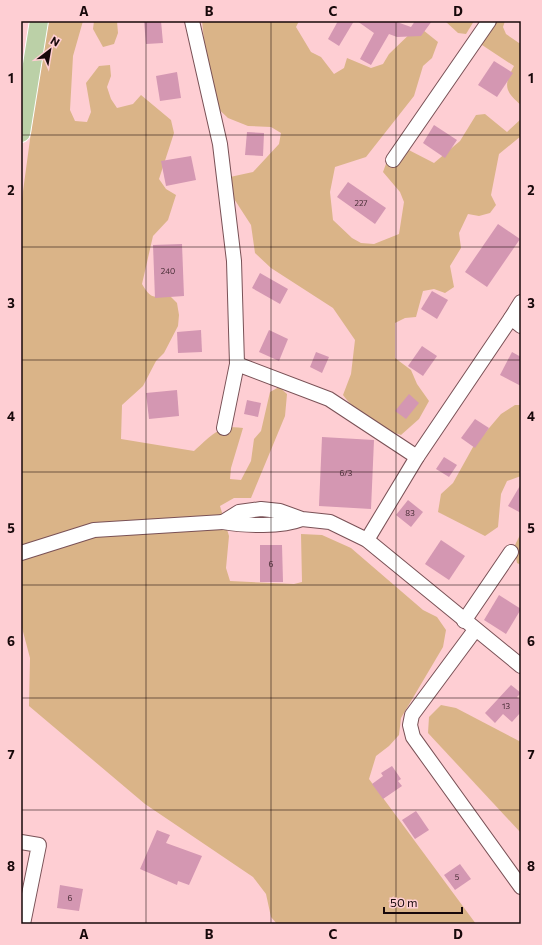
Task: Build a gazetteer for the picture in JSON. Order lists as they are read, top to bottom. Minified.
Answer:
{"house_numbers":["227","240","6/3","83","6","13","5","6"],"scale_bar":"50 m","north":"top right","grid":{"columns":["A","B","C","D"],"rows":["1","2","3","4","5","6","7","8"]}}
